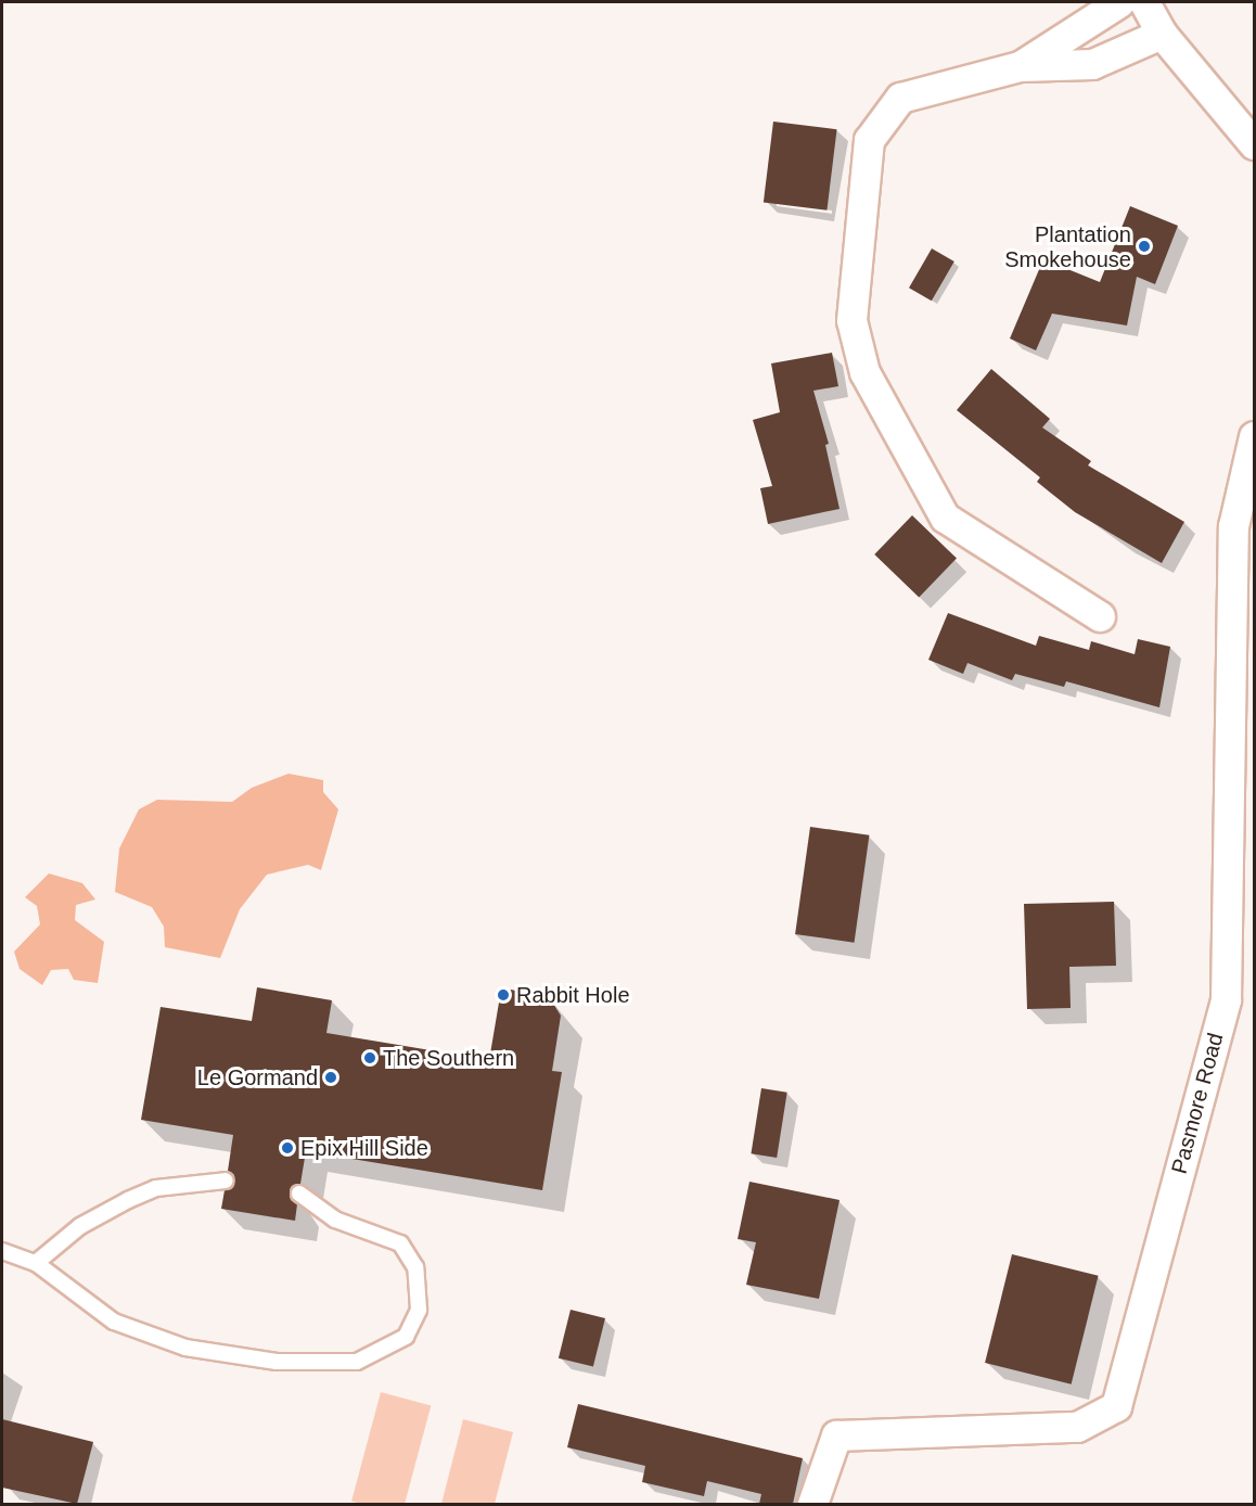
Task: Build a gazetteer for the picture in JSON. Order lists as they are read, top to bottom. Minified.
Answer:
{"streets":{"street":["Pasmore Road"]},"places":["Plantation Smokehouse","Rabbit Hole","The Southern","Le Gormand","Epix Hill Side"]}
